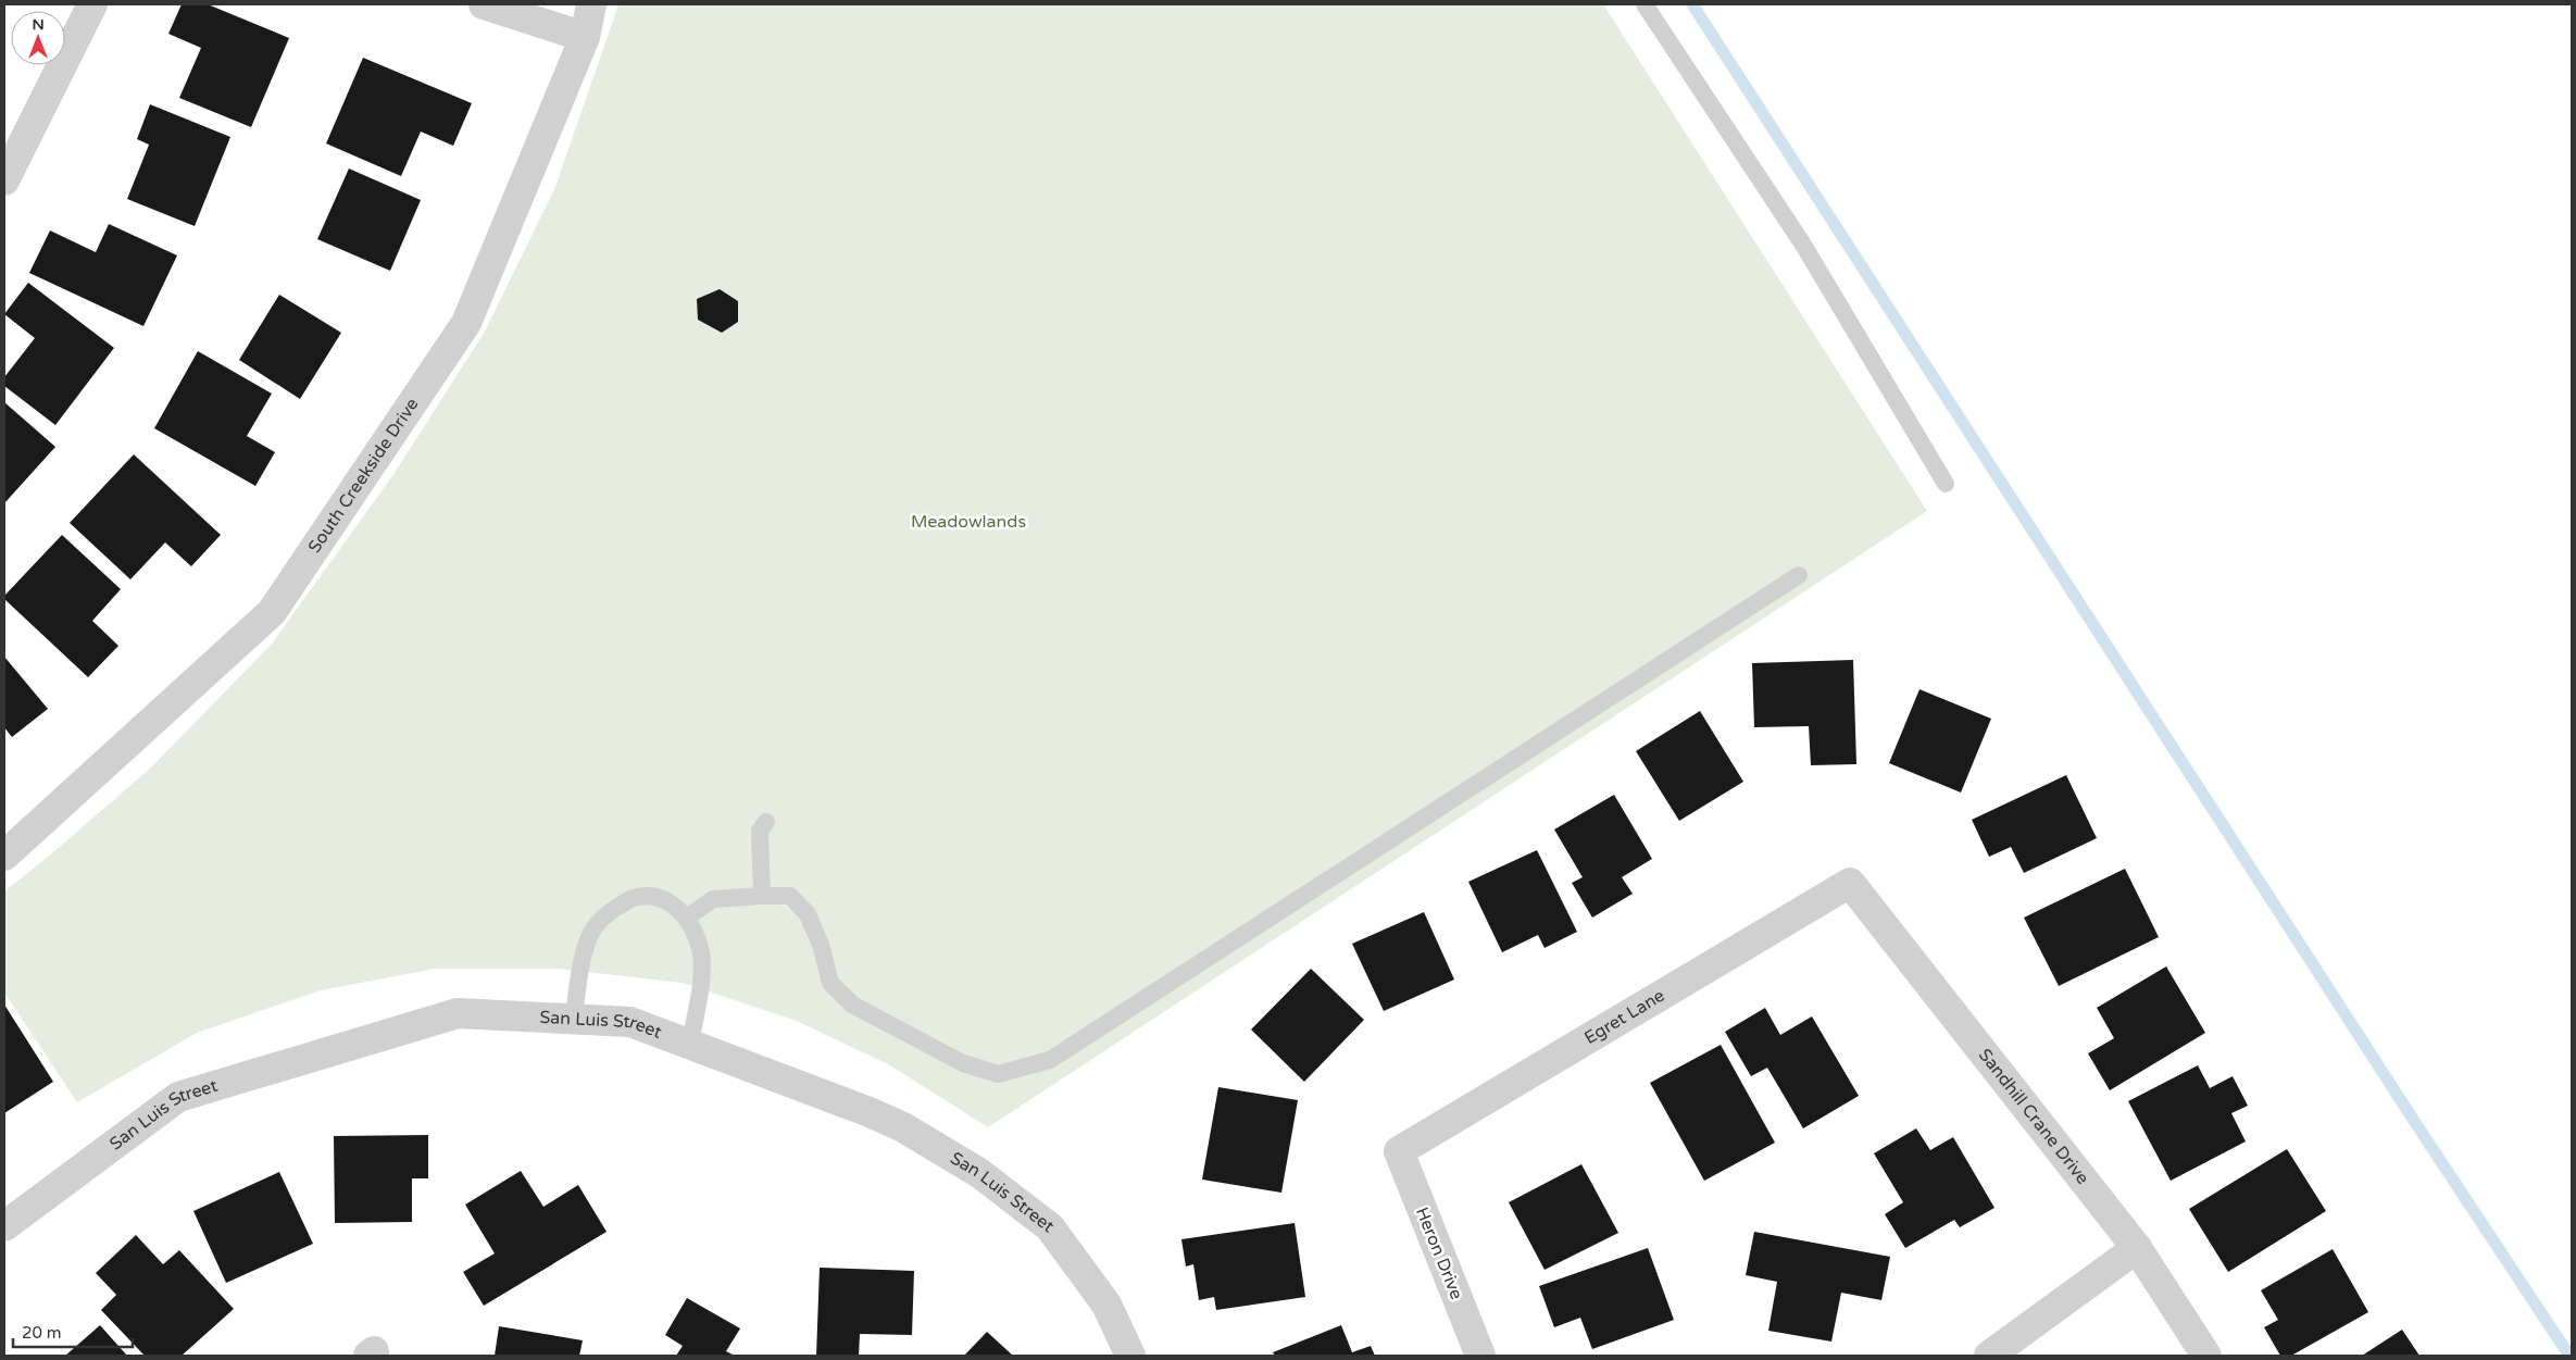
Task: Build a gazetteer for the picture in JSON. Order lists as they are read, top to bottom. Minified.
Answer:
{"streets":{"street":["South Creekside Drive","Egret Lane","San Luis Street","Sandhill Crane Drive","Heron Drive"]},"crossings":[["Egret Lane","Sandhill Crane Drive"],["Egret Lane","Heron Drive"]],"parks":["Meadowlands"],"scale_bar":"20 m","north":"top"}
